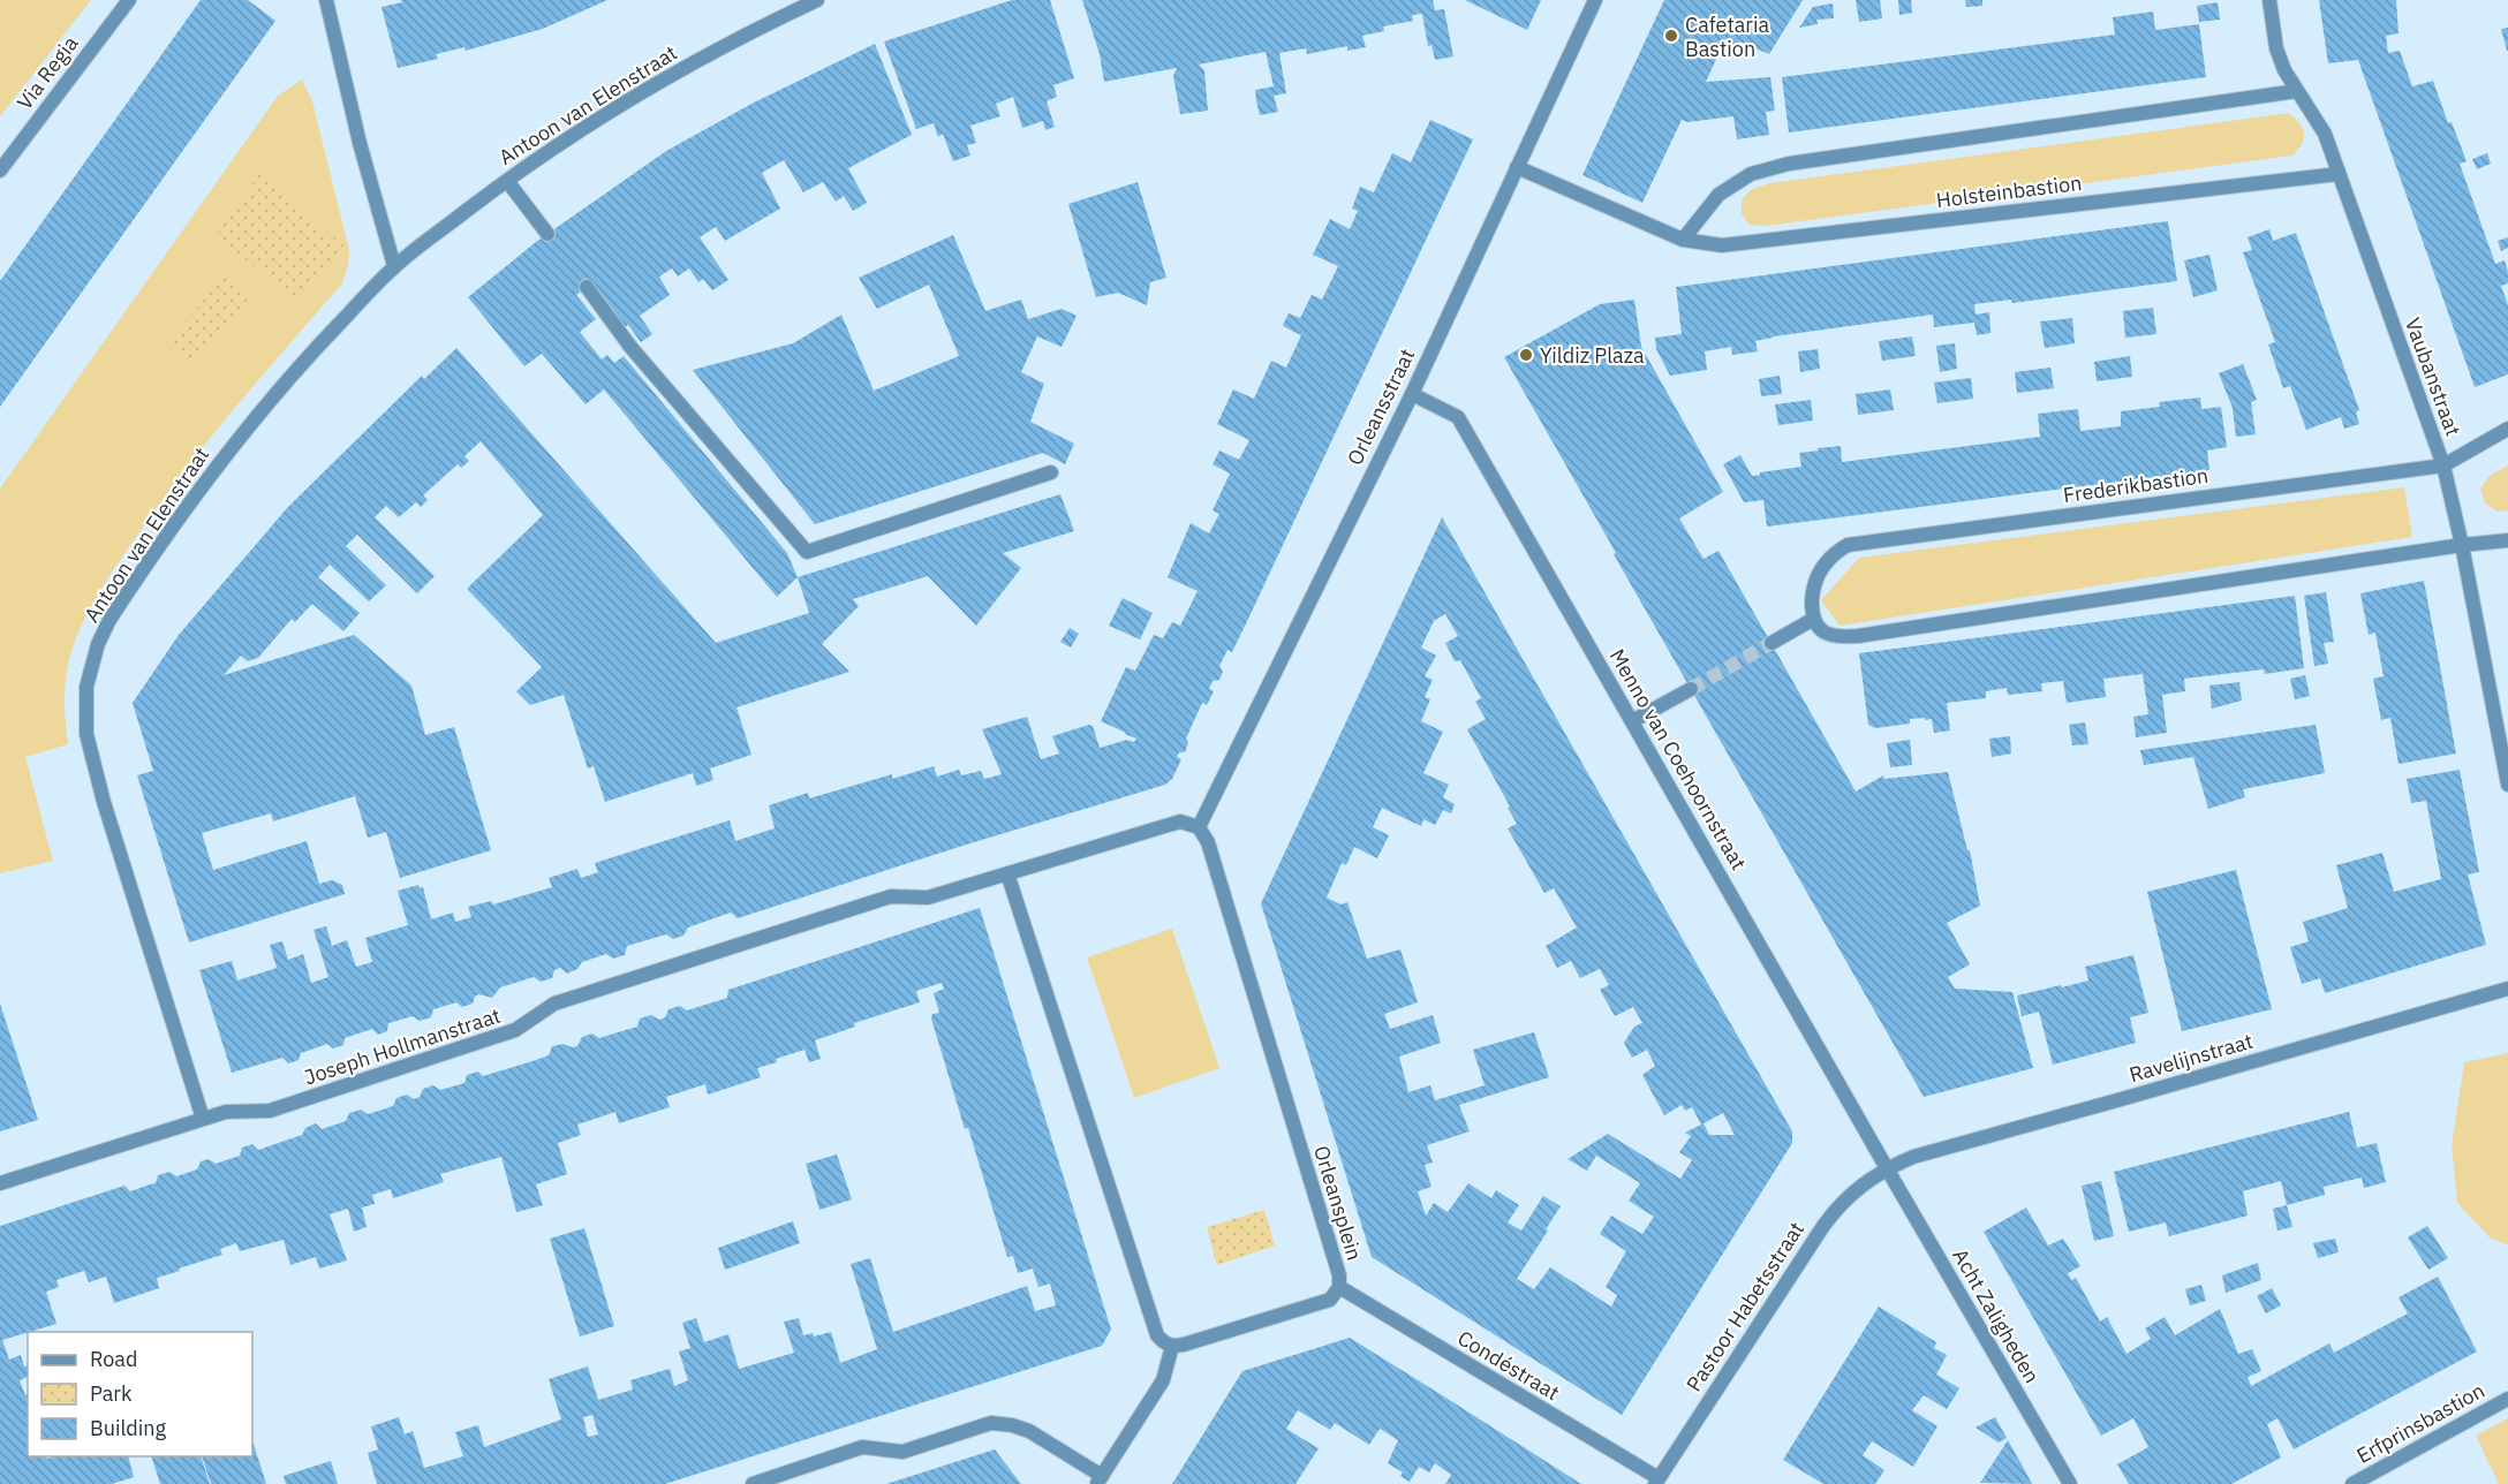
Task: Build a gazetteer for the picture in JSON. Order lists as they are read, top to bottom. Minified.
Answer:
{"streets":{"street":["Via Regia","Antoon van Elenstraat","Holsteinbastion","Vaubanstraat","Orleansstraat","Frederikbastion","Menno van Coehoornstraat","Joseph Hollmanstraat","Ravelijnstraat","Orleansplein","Pastoor Habetsstraat","Acht Zaligheden","Condéstraat","Erfprinsbastion"]},"crossings":[["Antoon van Elenstraat","Joseph Hollmanstraat"],["Holsteinbastion","Vaubanstraat"],["Holsteinbastion","Orleansstraat"],["Vaubanstraat","Frederikbastion"],["Orleansstraat","Menno van Coehoornstraat"],["Orleansstraat","Orleansplein"],["Menno van Coehoornstraat","Ravelijnstraat"],["Menno van Coehoornstraat","Pastoor Habetsstraat"],["Menno van Coehoornstraat","Acht Zaligheden"],["Ravelijnstraat","Pastoor Habetsstraat"],["Ravelijnstraat","Acht Zaligheden"],["Orleansplein","Condéstraat"],["Pastoor Habetsstraat","Acht Zaligheden"],["Pastoor Habetsstraat","Condéstraat"]],"places":["Cafetaria Bastion","Yildiz Plaza"],"legend":["Road","Park","Building"]}
